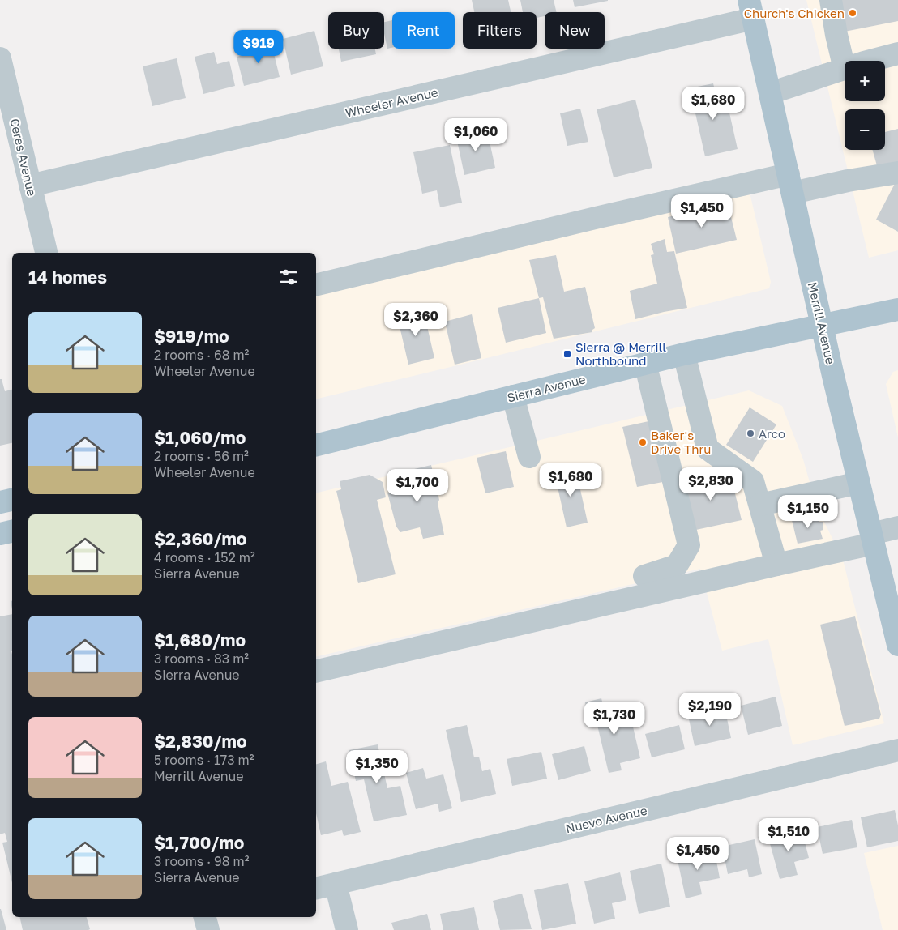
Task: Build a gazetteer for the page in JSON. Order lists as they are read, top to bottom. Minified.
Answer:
{"streets":{"main road":["Merrill Avenue","Sierra Avenue"],"street":["Wheeler Avenue","Ceres Avenue","Nuevo Avenue"]},"crossings":[["Wheeler Avenue","Ceres Avenue"],["Wheeler Avenue","Merrill Avenue"],["Merrill Avenue","Sierra Avenue"]],"places":{"other":["Church's Chicken","Arco","Baker's Drive Thru"],"transit":["Sierra @ Merrill Northbound"]},"page":{"chip":["Buy","Rent","Filters","New"],"price":["$919","$1,680","$1,060","$1,450","$2,360","$1,680","$2,830","$1,700","$1,150","$2,190","$1,730","$1,350","$1,510","$1,450"],"map_buttons":["+","−"],"heading":"14 homes","list":[{"name":"$919/mo","note":"2 rooms · 68 m² · Wheeler Avenue"},{"name":"$1,060/mo","note":"2 rooms · 56 m² · Wheeler Avenue"},{"name":"$2,360/mo","note":"4 rooms · 152 m² · Sierra Avenue"},{"name":"$1,680/mo","note":"3 rooms · 83 m² · Sierra Avenue"},{"name":"$2,830/mo","note":"5 rooms · 173 m² · Merrill Avenue"},{"name":"$1,700/mo","note":"3 rooms · 98 m² · Sierra Avenue"}]}}
